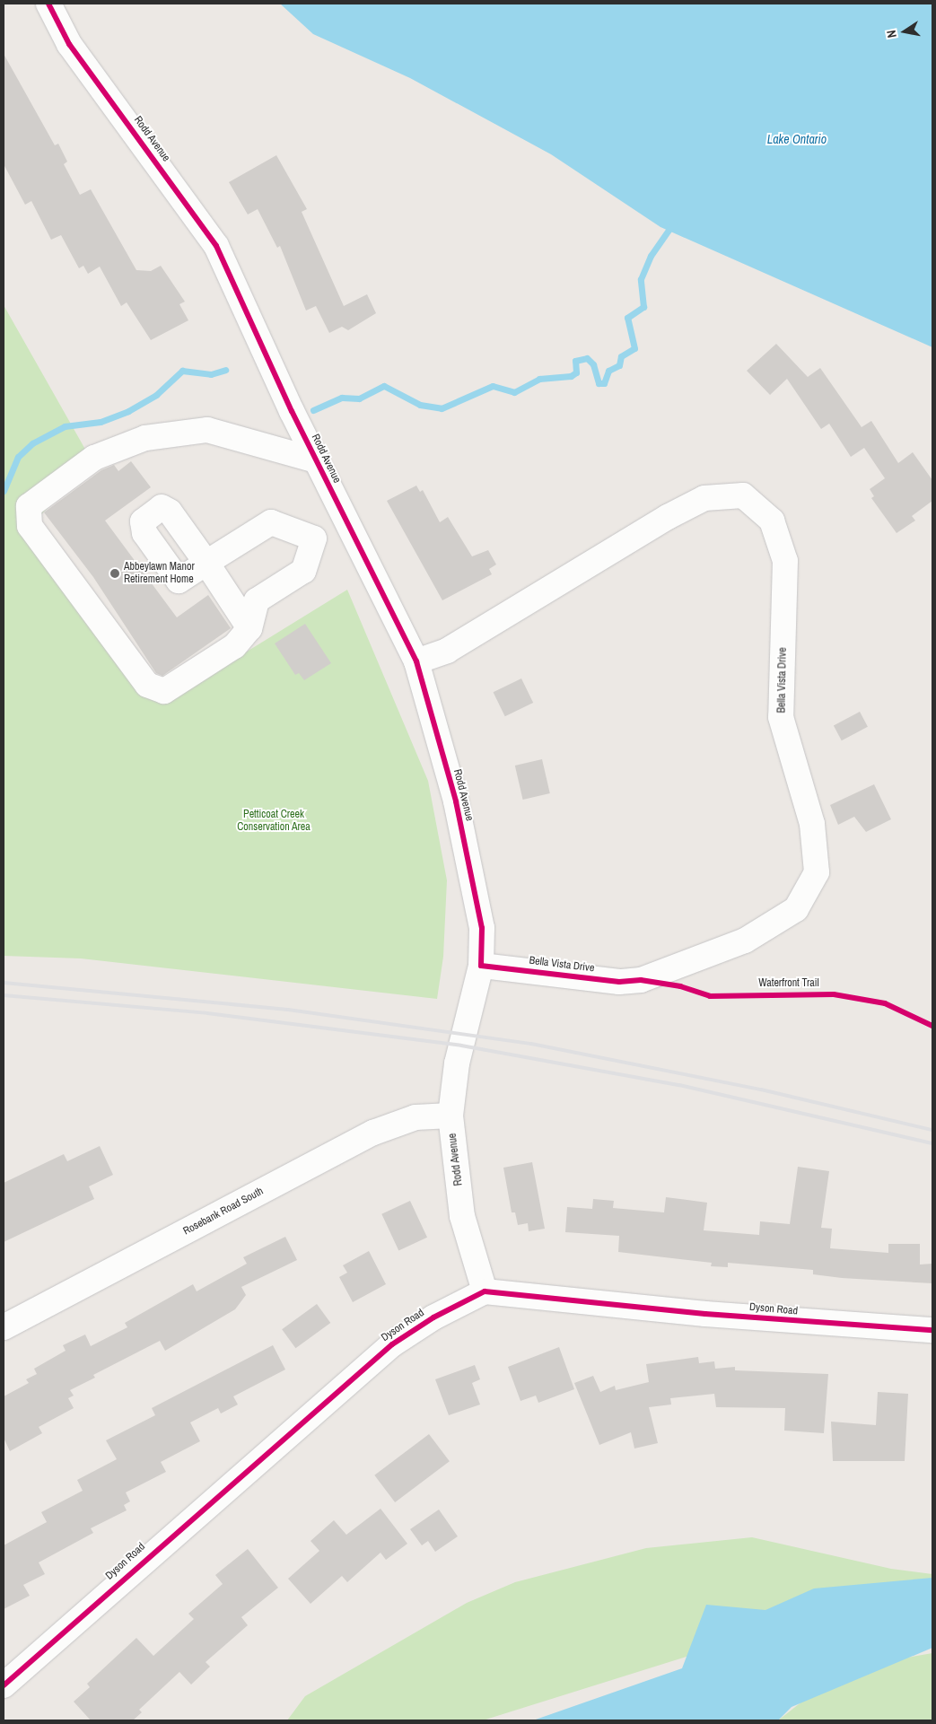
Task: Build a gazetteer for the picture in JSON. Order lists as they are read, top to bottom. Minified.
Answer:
{"streets":{"street":["Rodd Avenue","Bella Vista Drive","Rosebank Road South","Dyson Road"],"cycle path":["Waterfront Trail"]},"crossings":[["Rodd Avenue","Bella Vista Drive"],["Rodd Avenue","Rosebank Road South"],["Rodd Avenue","Dyson Road"]],"water":["Lake Ontario"],"parks":["Petticoat Creek Conservation Area"],"places":["Abbeylawn Manor Retirement Home"],"north":"left"}
